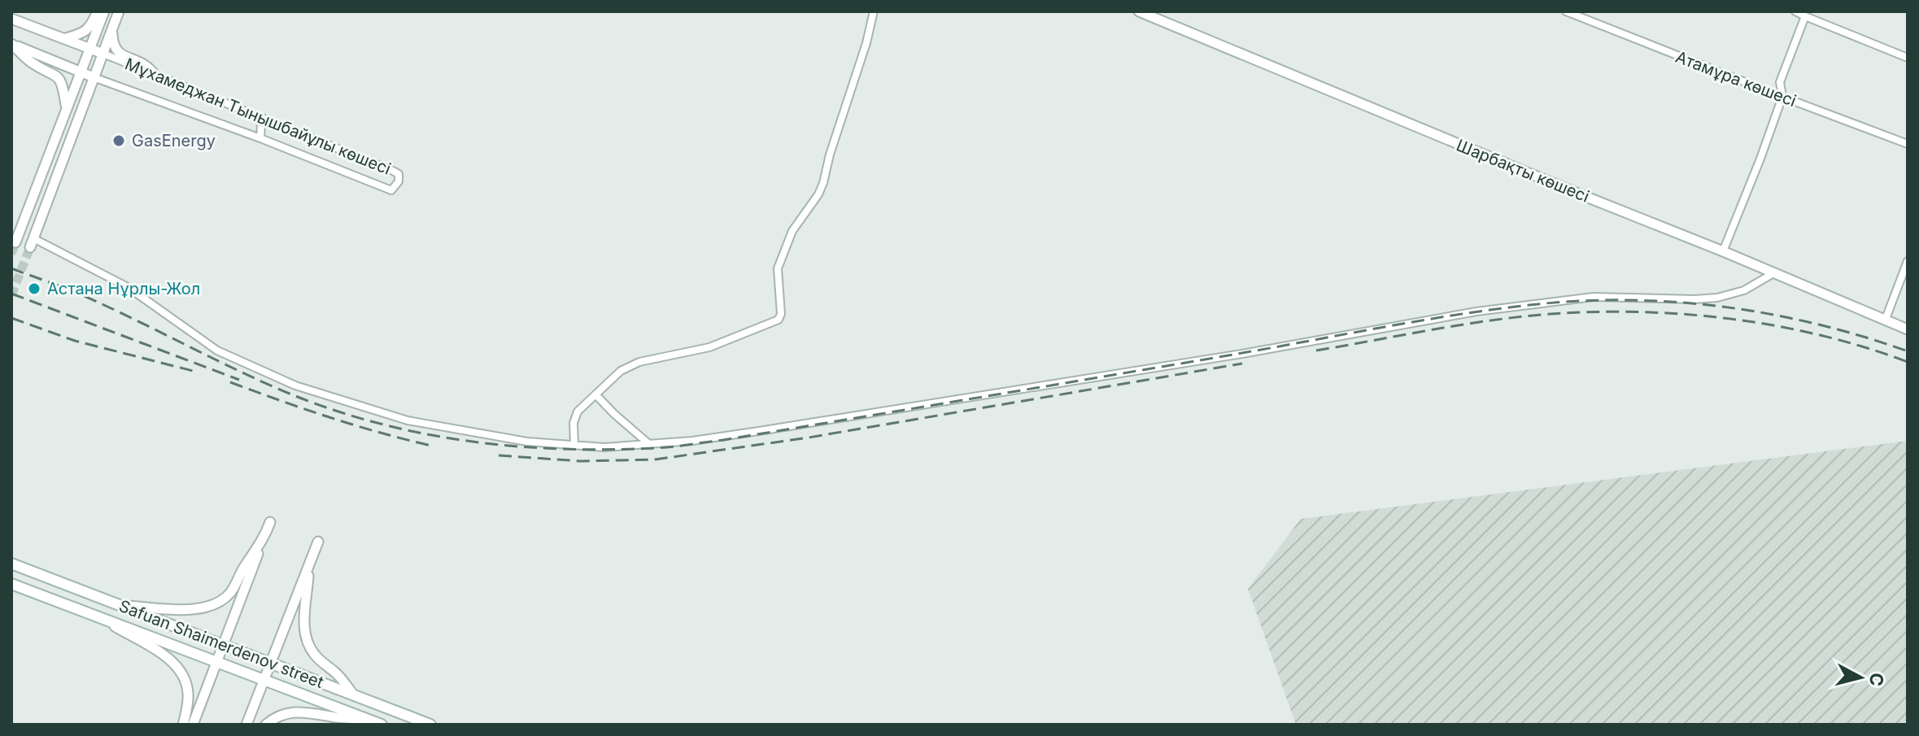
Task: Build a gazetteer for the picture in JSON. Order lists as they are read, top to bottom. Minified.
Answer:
{"streets":{"main road":["Safuan Shaimerdenov street"],"street":["Атамұра көшесі","Мұхамеджан Тынышбайұлы көшесі","Шарбақты көшесі"]},"places":["GasEnergy","Астана Нұрлы-Жол"],"north":"right"}
